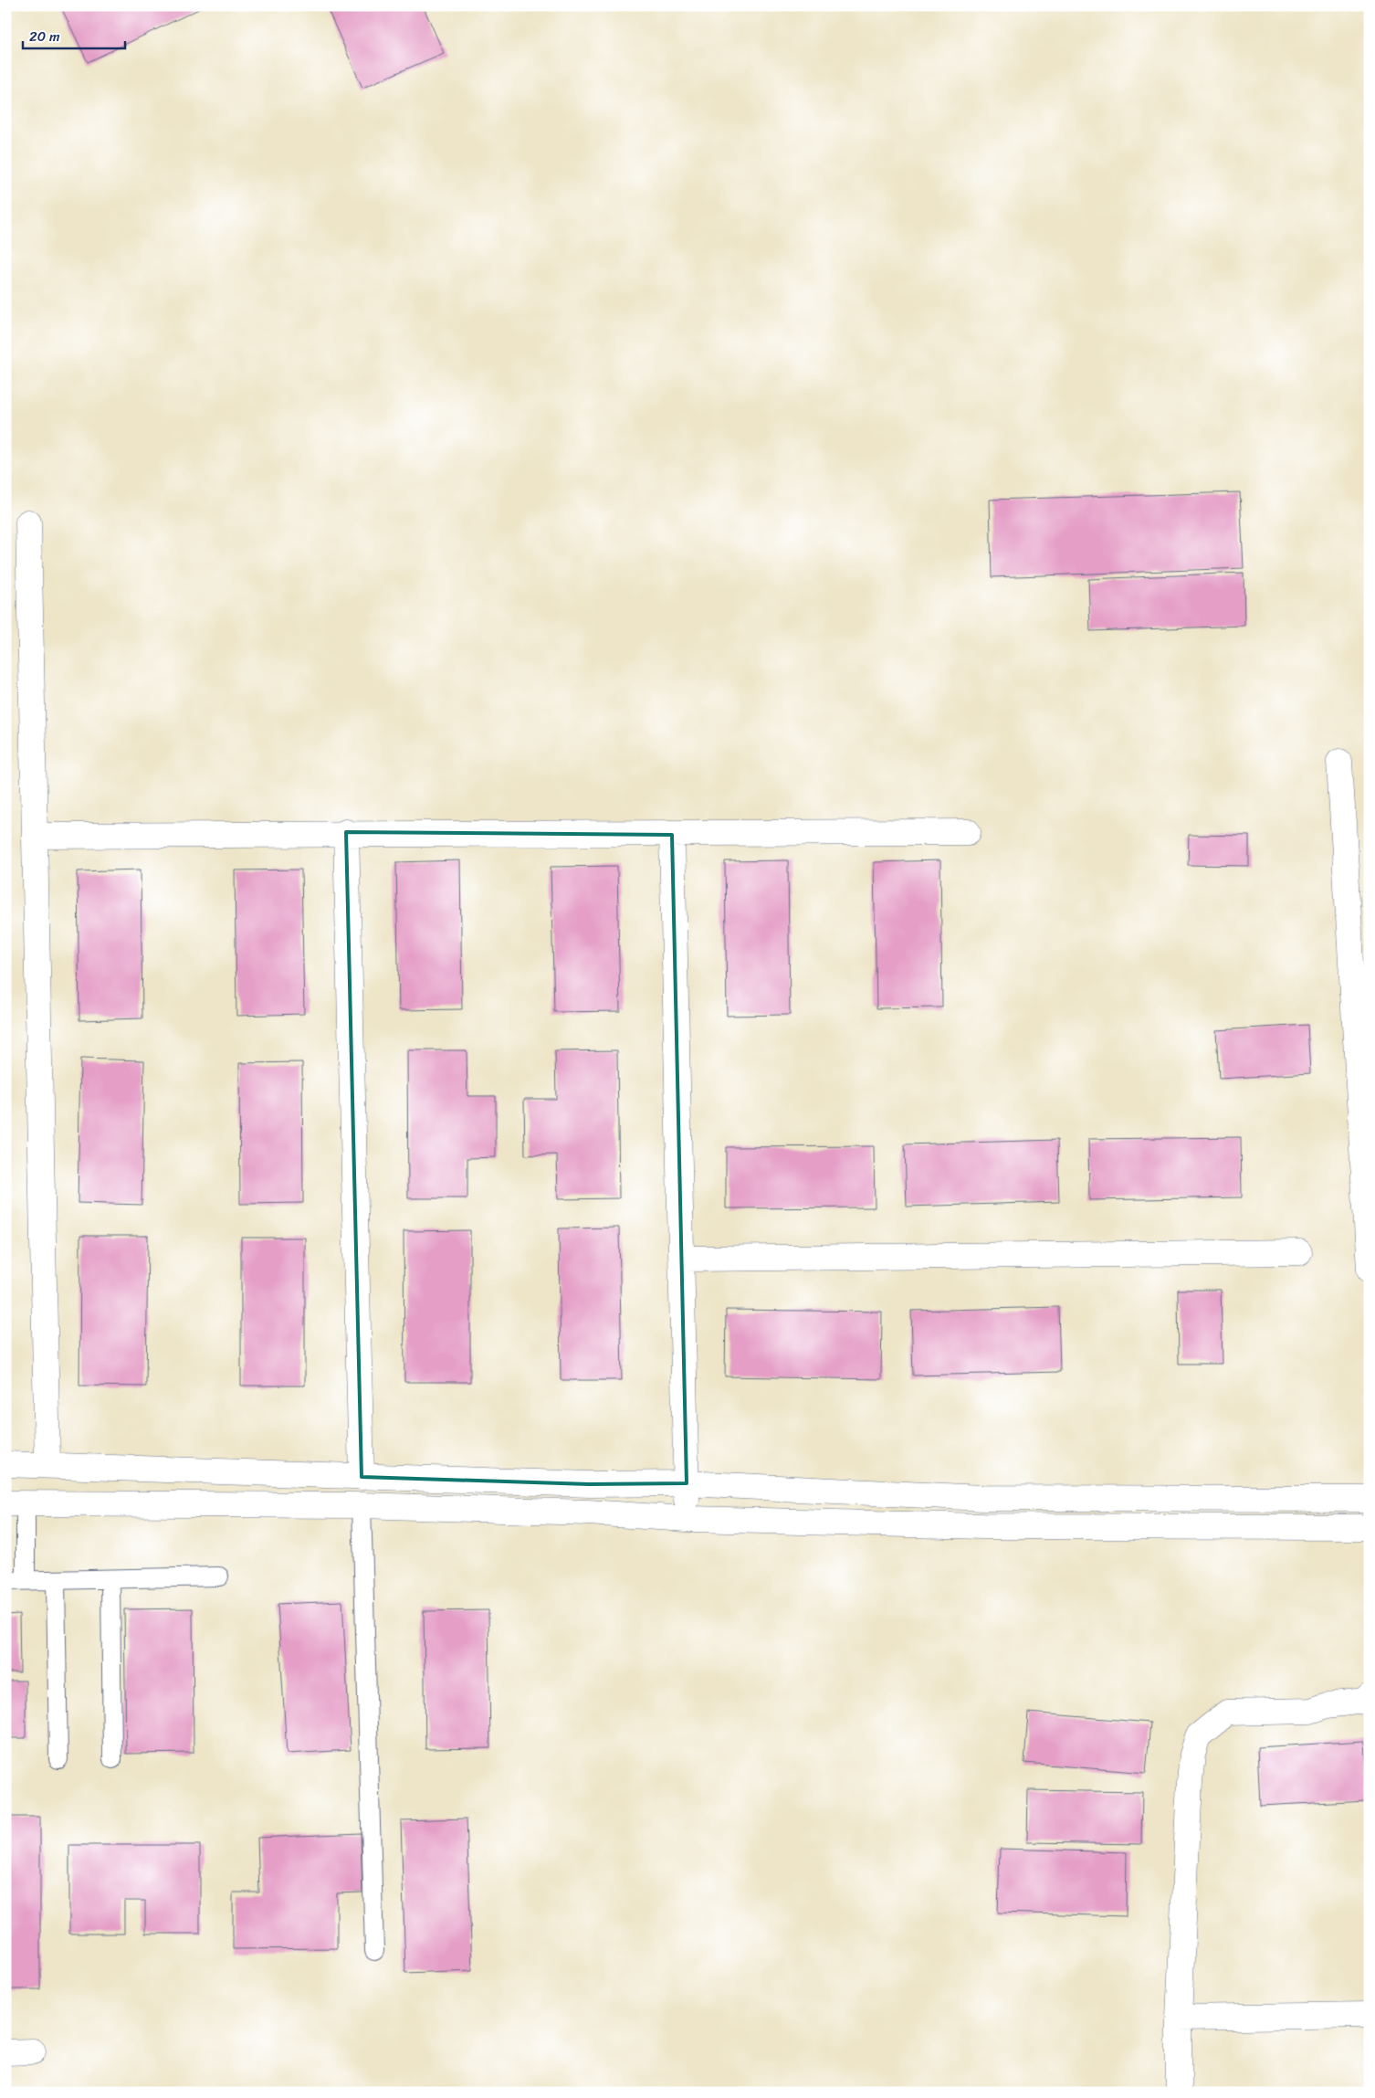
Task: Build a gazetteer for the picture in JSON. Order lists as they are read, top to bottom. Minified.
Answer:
{"scale_bar":"20 m"}
